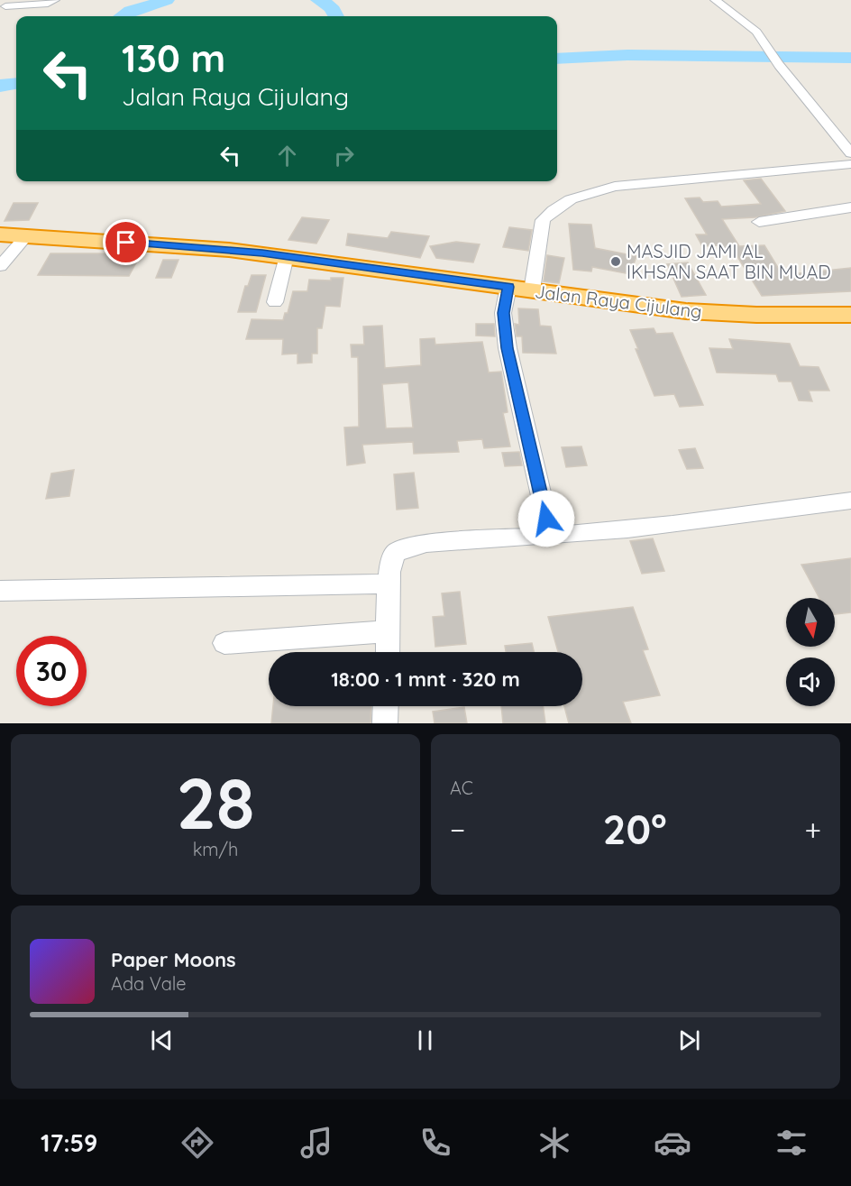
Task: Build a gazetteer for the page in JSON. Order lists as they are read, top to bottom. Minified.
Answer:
{"streets":{"highway":["Jalan Raya Cijulang"]},"places":["MASJID JAMI AL IKHSAN SAAT BIN MUAD"],"north":"bottom","page":{"turn":["130 m","Jalan Raya Cijulang"],"limit":"30","trip":"18:00 · 1 mnt · 320 m","tile":[["28","km/h"],"AC"],"heat":["−","20°","+"],"song":["Paper Moons","Ada Vale"],"tabs":"17:59"}}
